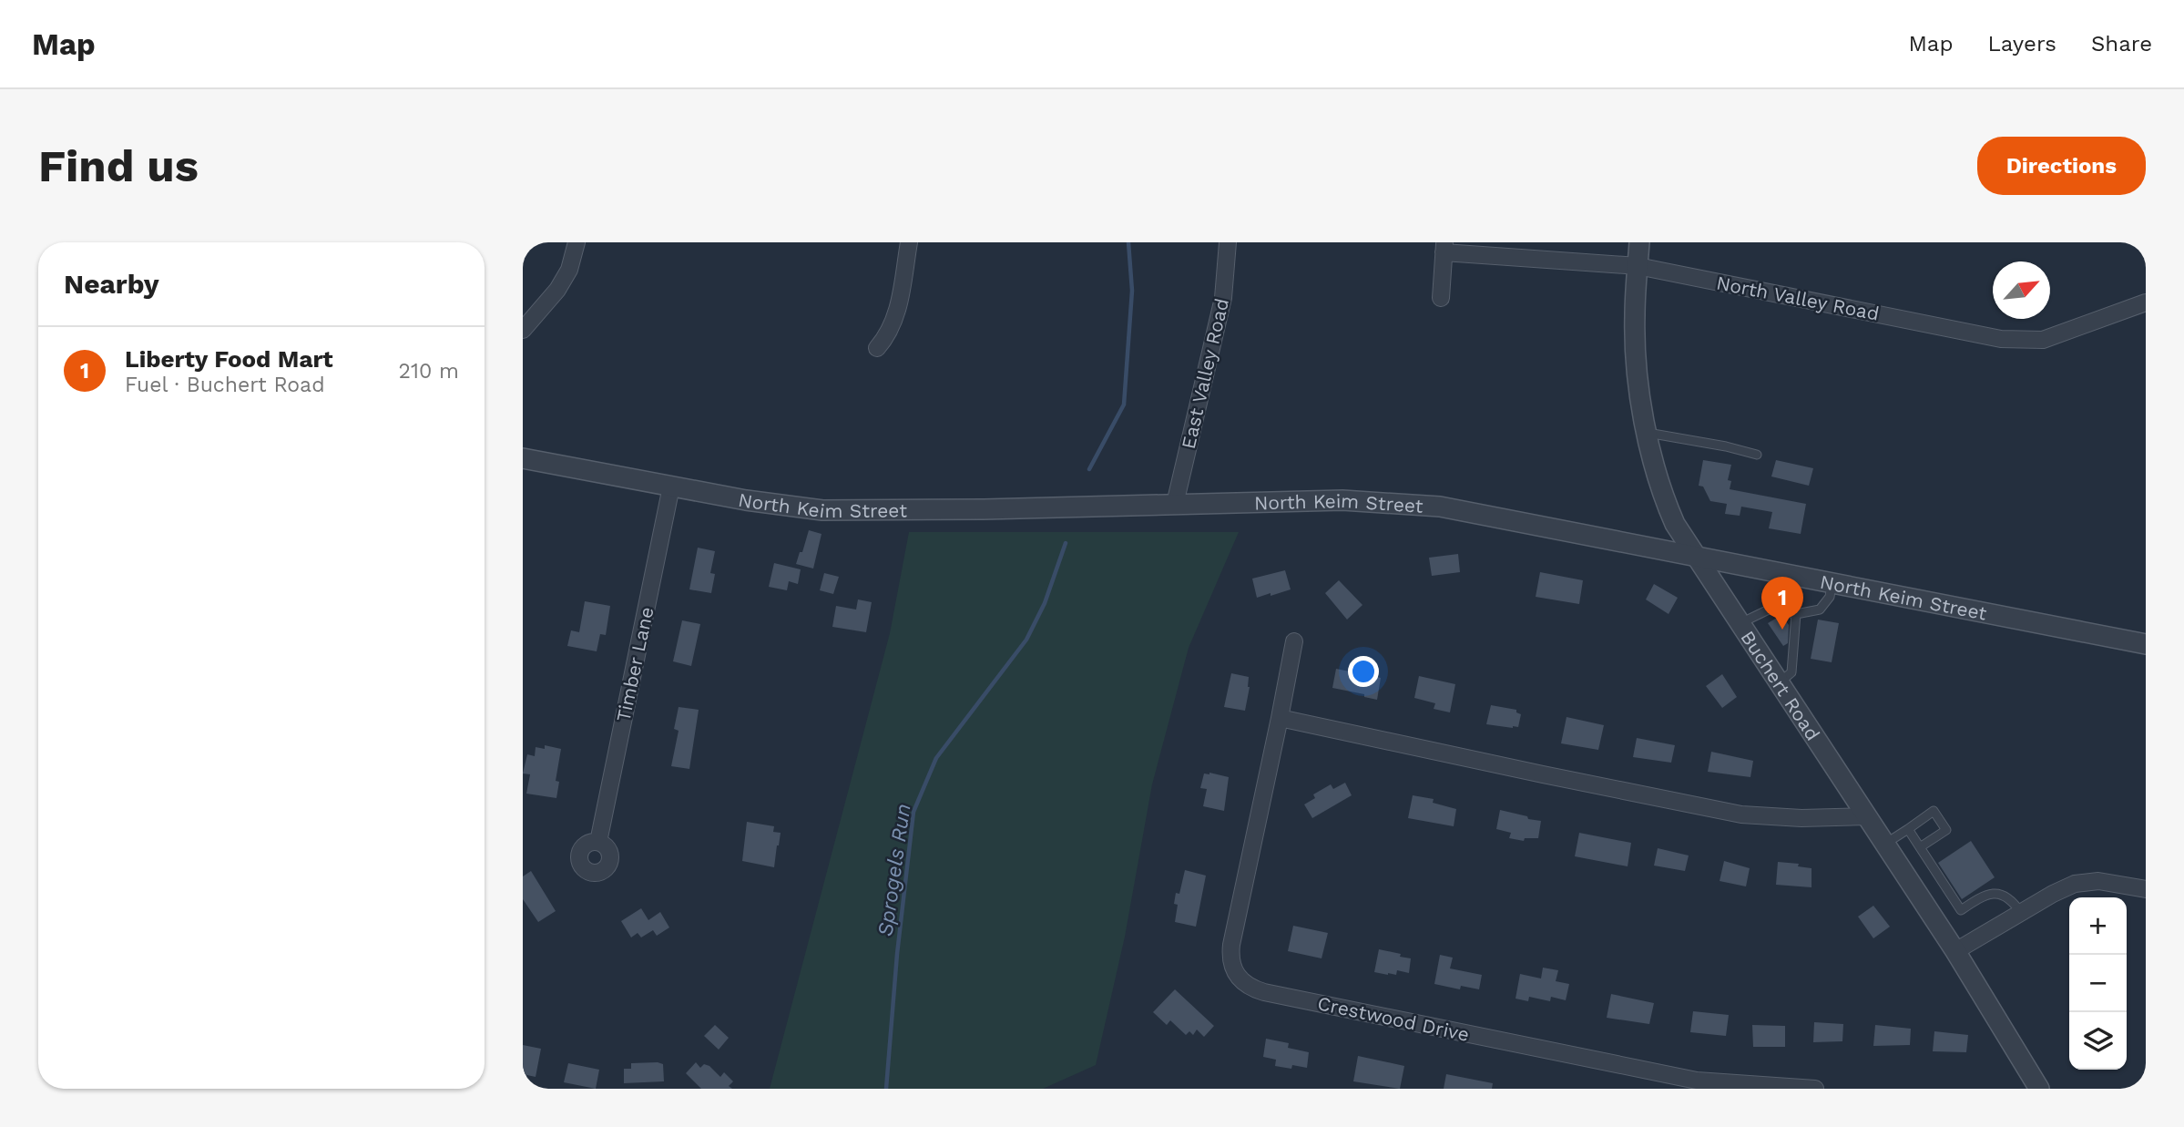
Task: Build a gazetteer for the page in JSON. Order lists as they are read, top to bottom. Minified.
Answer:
{"streets":{"street":["North Valley Road","East Valley Road","North Keim Street","Timber Lane","Buchert Road","Crestwood Drive"]},"crossings":[["North Valley Road","Buchert Road"],["East Valley Road","North Keim Street"],["North Keim Street","Timber Lane"],["North Keim Street","Buchert Road"]],"water":["Sprogels Run"],"north":"top right","page":{"header":"Map","nav":["Map","Layers","Share"],"buttons":"Directions","title":"Find us","heading":"Nearby","list":[{"mark":"1","name":"Liberty Food Mart","note":"Fuel · Buchert Road","value":"210 m"}],"pins":"1","map_buttons":["+","−"]}}
